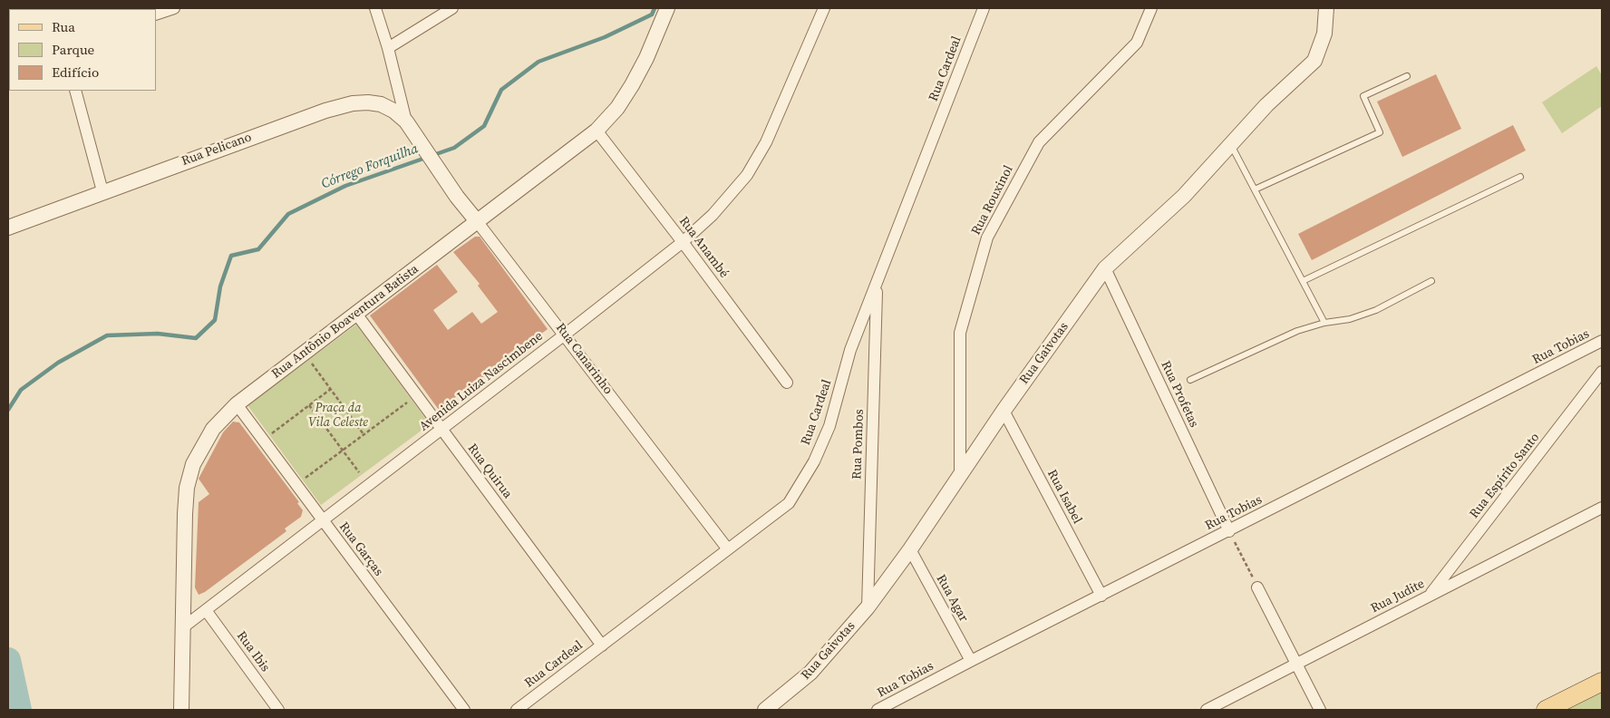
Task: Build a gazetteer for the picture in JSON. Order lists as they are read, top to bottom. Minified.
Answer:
{"streets":{"street":["Rua Cardeal","Rua Pelicano","Rua Rouxinol","Rua Anambé","Rua Antônio Boaventura Batista","Rua Tobias","Rua Gaivotas","Rua Canarinho","Avenida Luiza Nascimbene","Rua Profetas","Rua Pombos","Rua Quirua","Rua Espírito Santo","Rua Isabel","Rua Garças","Rua Judite","Rua Agar","Rua Ibis"]},"crossings":[["Rua Cardeal","Rua Canarinho"],["Rua Cardeal","Rua Pombos"],["Rua Cardeal","Rua Quirua"],["Rua Pelicano","Rua Canarinho"],["Rua Rouxinol","Rua Gaivotas"],["Rua Anambé","Rua Antônio Boaventura Batista"],["Rua Anambé","Avenida Luiza Nascimbene"],["Rua Antônio Boaventura Batista","Rua Canarinho"],["Rua Antônio Boaventura Batista","Avenida Luiza Nascimbene"],["Rua Antônio Boaventura Batista","Rua Quirua"],["Rua Antônio Boaventura Batista","Rua Garças"],["Rua Tobias","Rua Profetas"],["Rua Tobias","Rua Isabel"],["Rua Tobias","Rua Agar"],["Rua Gaivotas","Rua Profetas"],["Rua Gaivotas","Rua Pombos"],["Rua Gaivotas","Rua Isabel"],["Rua Gaivotas","Rua Agar"],["Rua Canarinho","Avenida Luiza Nascimbene"],["Avenida Luiza Nascimbene","Rua Quirua"],["Avenida Luiza Nascimbene","Rua Garças"],["Avenida Luiza Nascimbene","Rua Ibis"],["Rua Espírito Santo","Rua Judite"]],"water":["Córrego Forquilha"],"parks":["Praça da Vila Celeste"],"legend":["Rua","Parque","Edifício"]}
